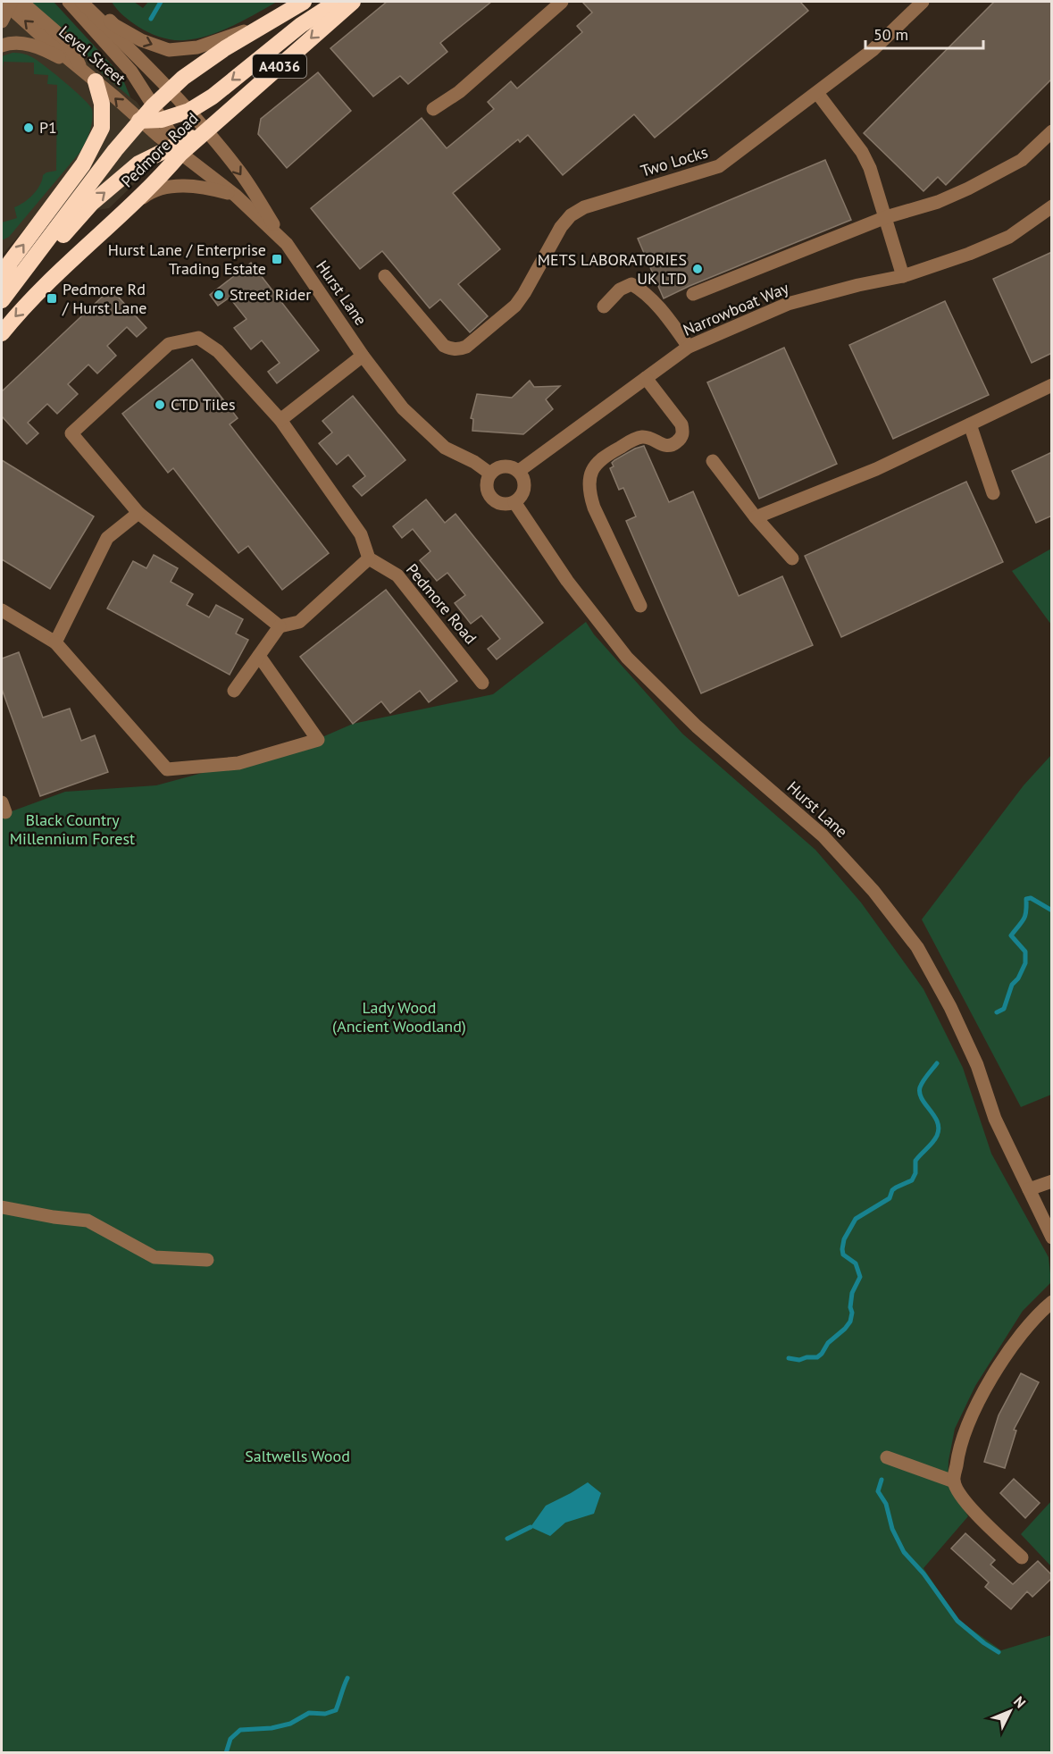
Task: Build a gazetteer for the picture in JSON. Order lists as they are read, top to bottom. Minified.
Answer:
{"streets":{"highway":["A4036","Pedmore Road"],"street":["Level Street","Two Locks","Hurst Lane","Narrowboat Way"]},"crossings":[["Level Street","Pedmore Road"],["Level Street","Hurst Lane"],["Pedmore Road","Hurst Lane"],["Hurst Lane","Narrowboat Way"]],"parks":["Black Country Millennium Forest","Lady Wood (Ancient Woodland)","Saltwells Wood"],"places":{"other":["P1","METS LABORATORIES UK LTD","Street Rider","CTD Tiles"],"transit":["Hurst Lane / Enterprise Trading Estate","Pedmore Rd / Hurst Lane"]},"scale_bar":"50 m","north":"top right"}
